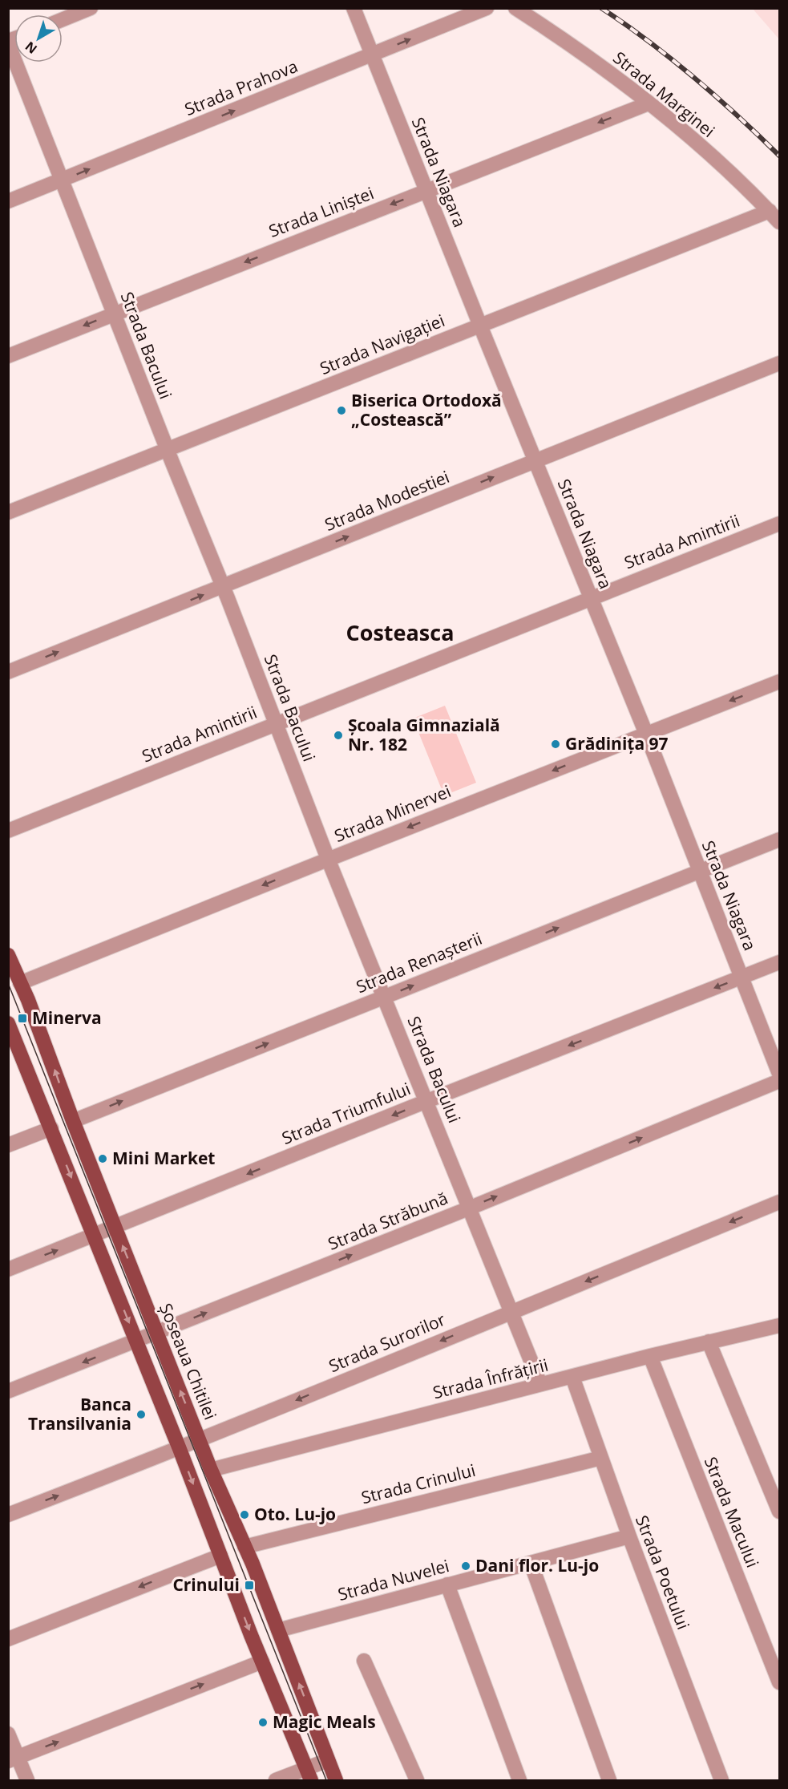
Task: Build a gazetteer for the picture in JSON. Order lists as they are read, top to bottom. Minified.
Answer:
{"streets":{"main road":["Șoseaua Chitilei"],"street":["Strada Prahova","Strada Marginei","Strada Niagara","Strada Liniștei","Strada Navigației","Strada Bacului","Strada Modestiei","Strada Amintirii","Strada Minervei","Strada Renașterii","Strada Triumfului","Strada Străbună","Strada Surorilor","Strada Înfrățirii","Strada Crinului","Strada Macului","Strada Poetului","Strada Nuvelei"]},"crossings":[["Strada Prahova","Strada Niagara"],["Strada Prahova","Strada Bacului"],["Strada Marginei","Strada Liniștei"],["Strada Marginei","Strada Navigației"],["Strada Niagara","Strada Liniștei"],["Strada Niagara","Strada Navigației"],["Strada Niagara","Strada Modestiei"],["Strada Niagara","Strada Amintirii"],["Strada Niagara","Strada Minervei"],["Strada Niagara","Strada Renașterii"],["Strada Niagara","Strada Triumfului"],["Strada Liniștei","Strada Bacului"],["Strada Navigației","Strada Bacului"],["Strada Bacului","Strada Modestiei"],["Strada Bacului","Strada Amintirii"],["Strada Bacului","Strada Minervei"],["Strada Bacului","Strada Renașterii"],["Strada Bacului","Strada Triumfului"],["Strada Bacului","Strada Străbună"],["Strada Bacului","Strada Surorilor"],["Strada Bacului","Strada Înfrățirii"],["Strada Minervei","Șoseaua Chitilei"],["Strada Renașterii","Șoseaua Chitilei"],["Strada Triumfului","Șoseaua Chitilei"],["Strada Străbună","Șoseaua Chitilei"],["Strada Surorilor","Șoseaua Chitilei"],["Șoseaua Chitilei","Strada Înfrățirii"],["Șoseaua Chitilei","Strada Crinului"],["Șoseaua Chitilei","Strada Nuvelei"],["Strada Înfrățirii","Strada Macului"],["Strada Înfrățirii","Strada Poetului"],["Strada Crinului","Strada Poetului"],["Strada Poetului","Strada Nuvelei"]],"one_way":["Strada Prahova","Strada Liniștei","Strada Modestiei","Strada Minervei","Strada Renașterii"],"districts":["Costeasca"],"places":{"other":["Biserica Ortodoxă „Costească”","Școala Gimnazială Nr. 182","Grădinița 97","Mini Market","Banca Transilvania","Oto. Lu-jo","Dani flor. Lu-jo","Magic Meals"],"transit":["Minerva","Crinului"]},"north":"bottom left"}
